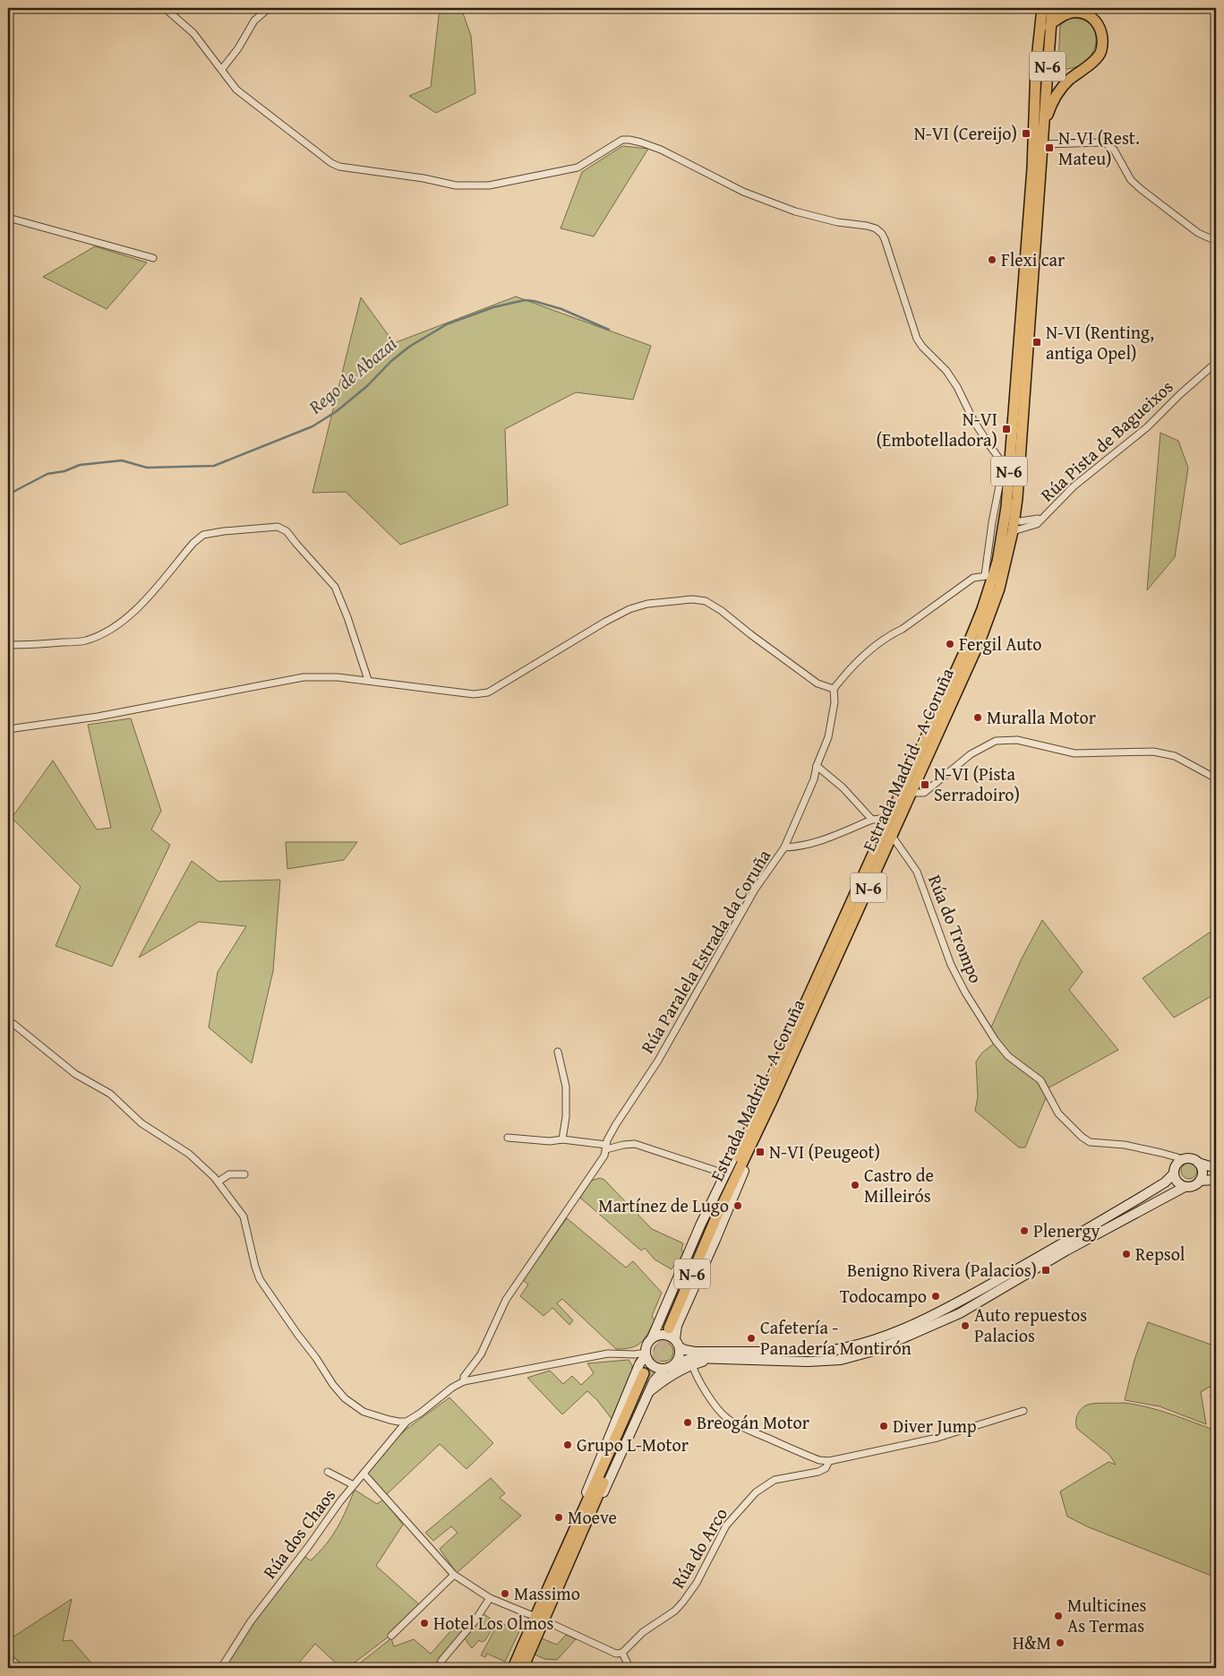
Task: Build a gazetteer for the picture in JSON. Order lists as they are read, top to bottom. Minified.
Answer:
{"streets":{"highway":["N-6","Estrada Madrid - A Coruña"],"street":["Rúa Pista de Bagueixos","Rúa do Trompo","Rúa Paralela Estrada da Coruña","Rúa dos Chaos","Rúa do Arco"]},"crossings":[["Rúa Pista de Bagueixos","Estrada Madrid - A Coruña"],["Estrada Madrid - A Coruña","Rúa do Trompo"],["Rúa Paralela Estrada da Coruña","Rúa dos Chaos"]],"water":["Rego de Abazai"],"places":{"transit":["N-VI (Cereijo)","N-VI (Rest. Mateu)","N-VI (Renting, antiga Opel)","N-VI (Embotelladora)","N-VI (Pista Serradoiro)","N-VI (Peugeot)","Benigno Rivera (Palacios)"],"other":["Flexi car","Fergil Auto","Muralla Motor","Castro de Milleirós","Martínez de Lugo","Plenergy","Repsol","Todocampo","Auto repuestos Palacios","Cafetería - Panadería Montirón","Breogán Motor","Diver Jump","Grupo L-Motor","Moeve","Massimo","Multicines As Termas","Hotel Los Olmos","H&M"]}}
